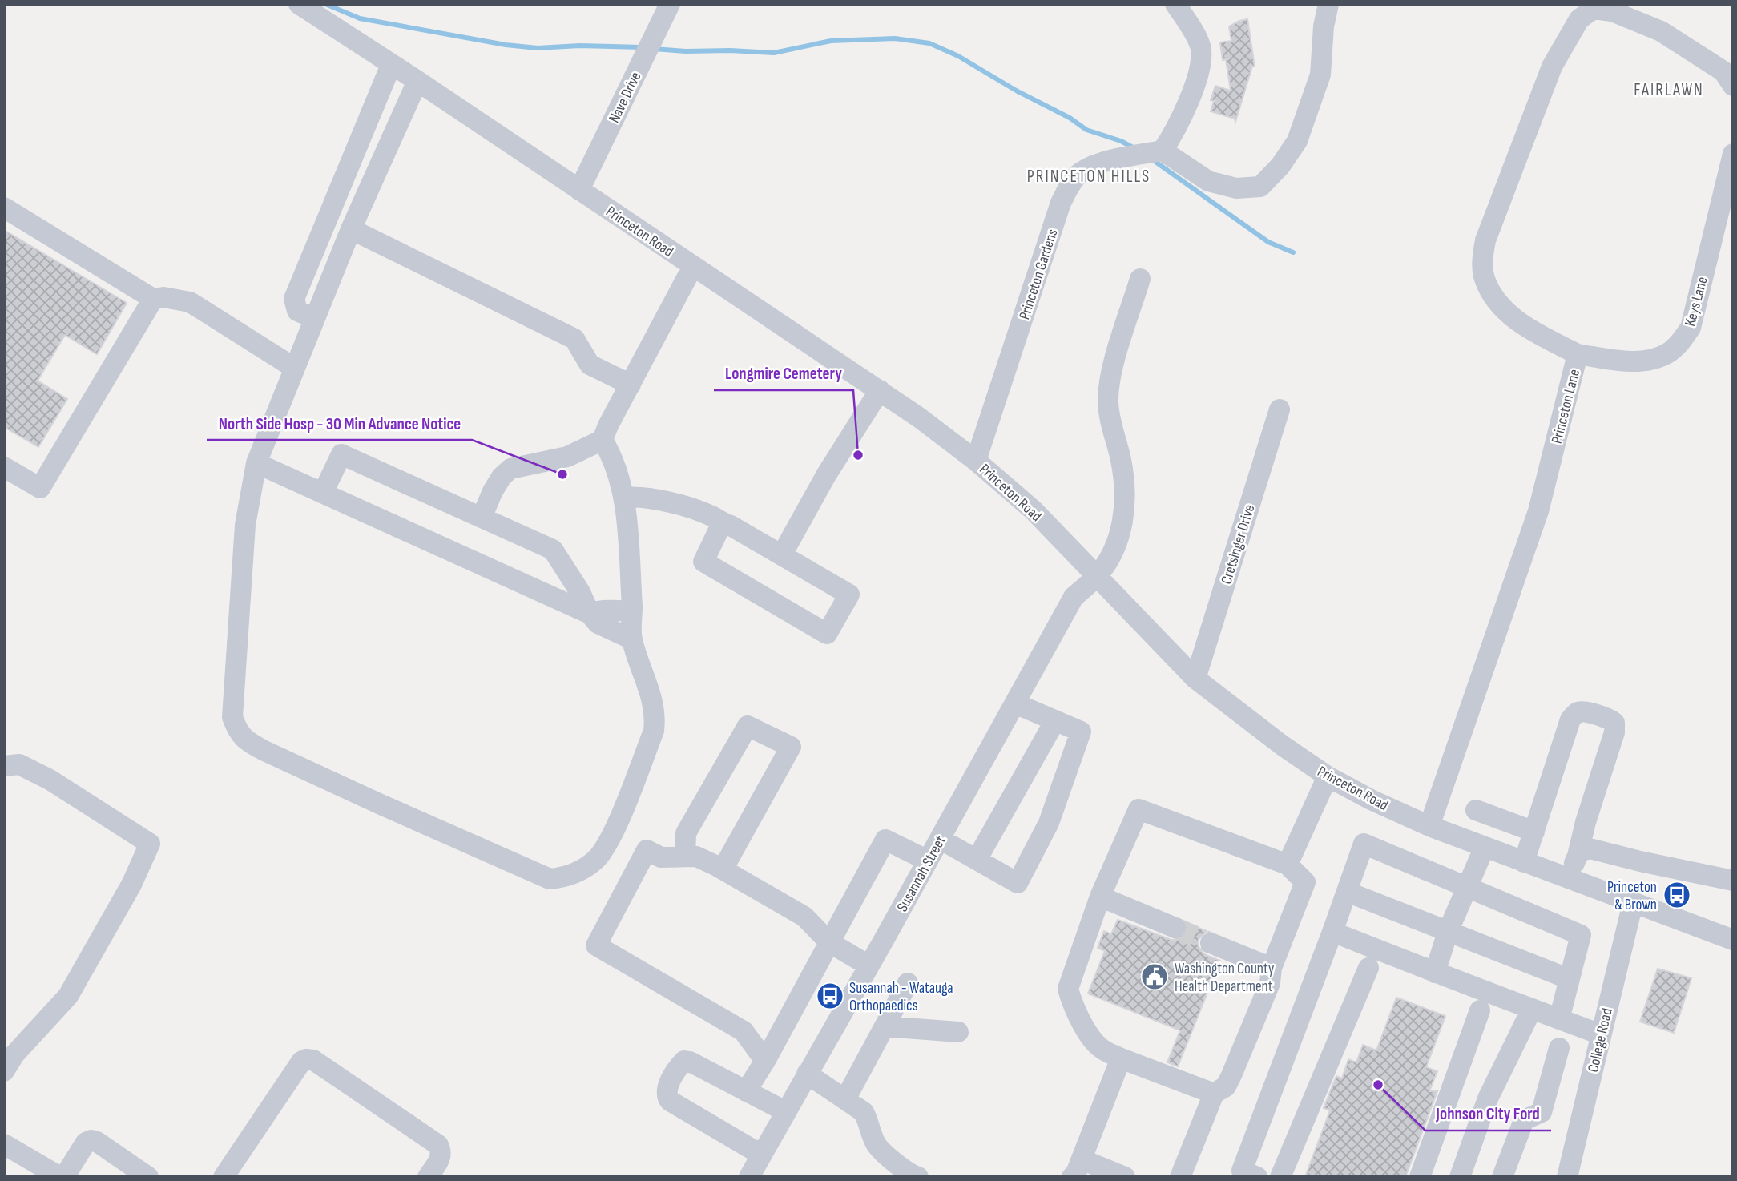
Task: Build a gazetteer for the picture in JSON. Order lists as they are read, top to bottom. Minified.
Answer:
{"streets":{"street":["Nave Drive","Princeton Road","Princeton Gardens","Keys Lane","Princeton Lane","Cretsinger Drive","Susannah Street","College Road"]},"crossings":[["Nave Drive","Princeton Road"],["Princeton Road","Princeton Gardens"],["Princeton Road","Princeton Lane"],["Princeton Road","Cretsinger Drive"],["Princeton Road","Susannah Street"],["Princeton Road","College Road"],["Keys Lane","Princeton Lane"]],"districts":["FAIRLAWN","PRINCETON HILLS"],"places":{"other":["Longmire Cemetery","North Side Hosp - 30 Min Advance Notice","Johnson City Ford"],"bus stop":["Princeton & Brown","Susannah - Watauga Orthopaedics"],"public building":["Washington County Health Department"]}}
